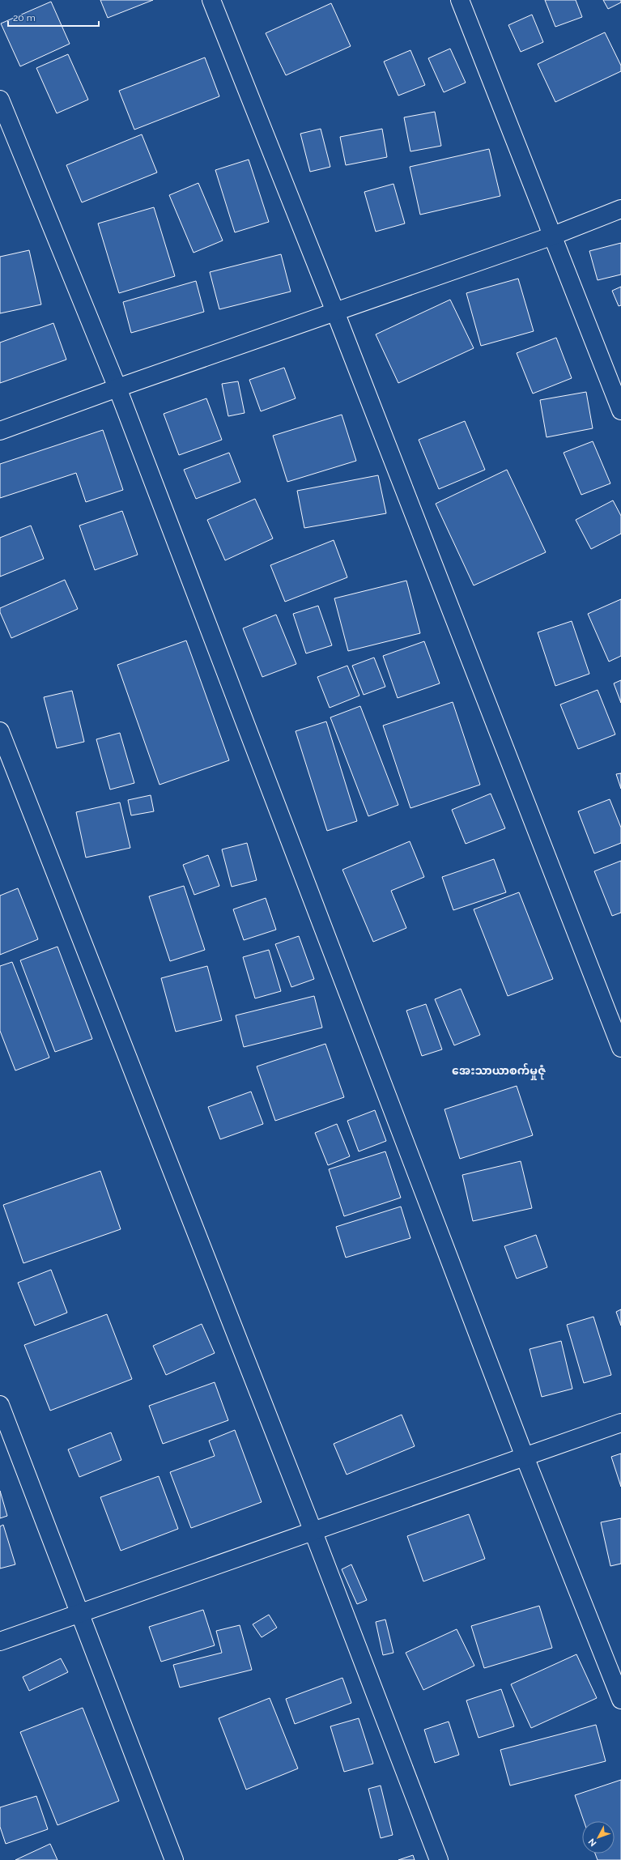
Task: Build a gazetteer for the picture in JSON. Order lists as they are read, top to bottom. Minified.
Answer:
{"districts":["အေးသာယာစက်မှုဇုံ"],"scale_bar":"20 m","north":"bottom left"}
